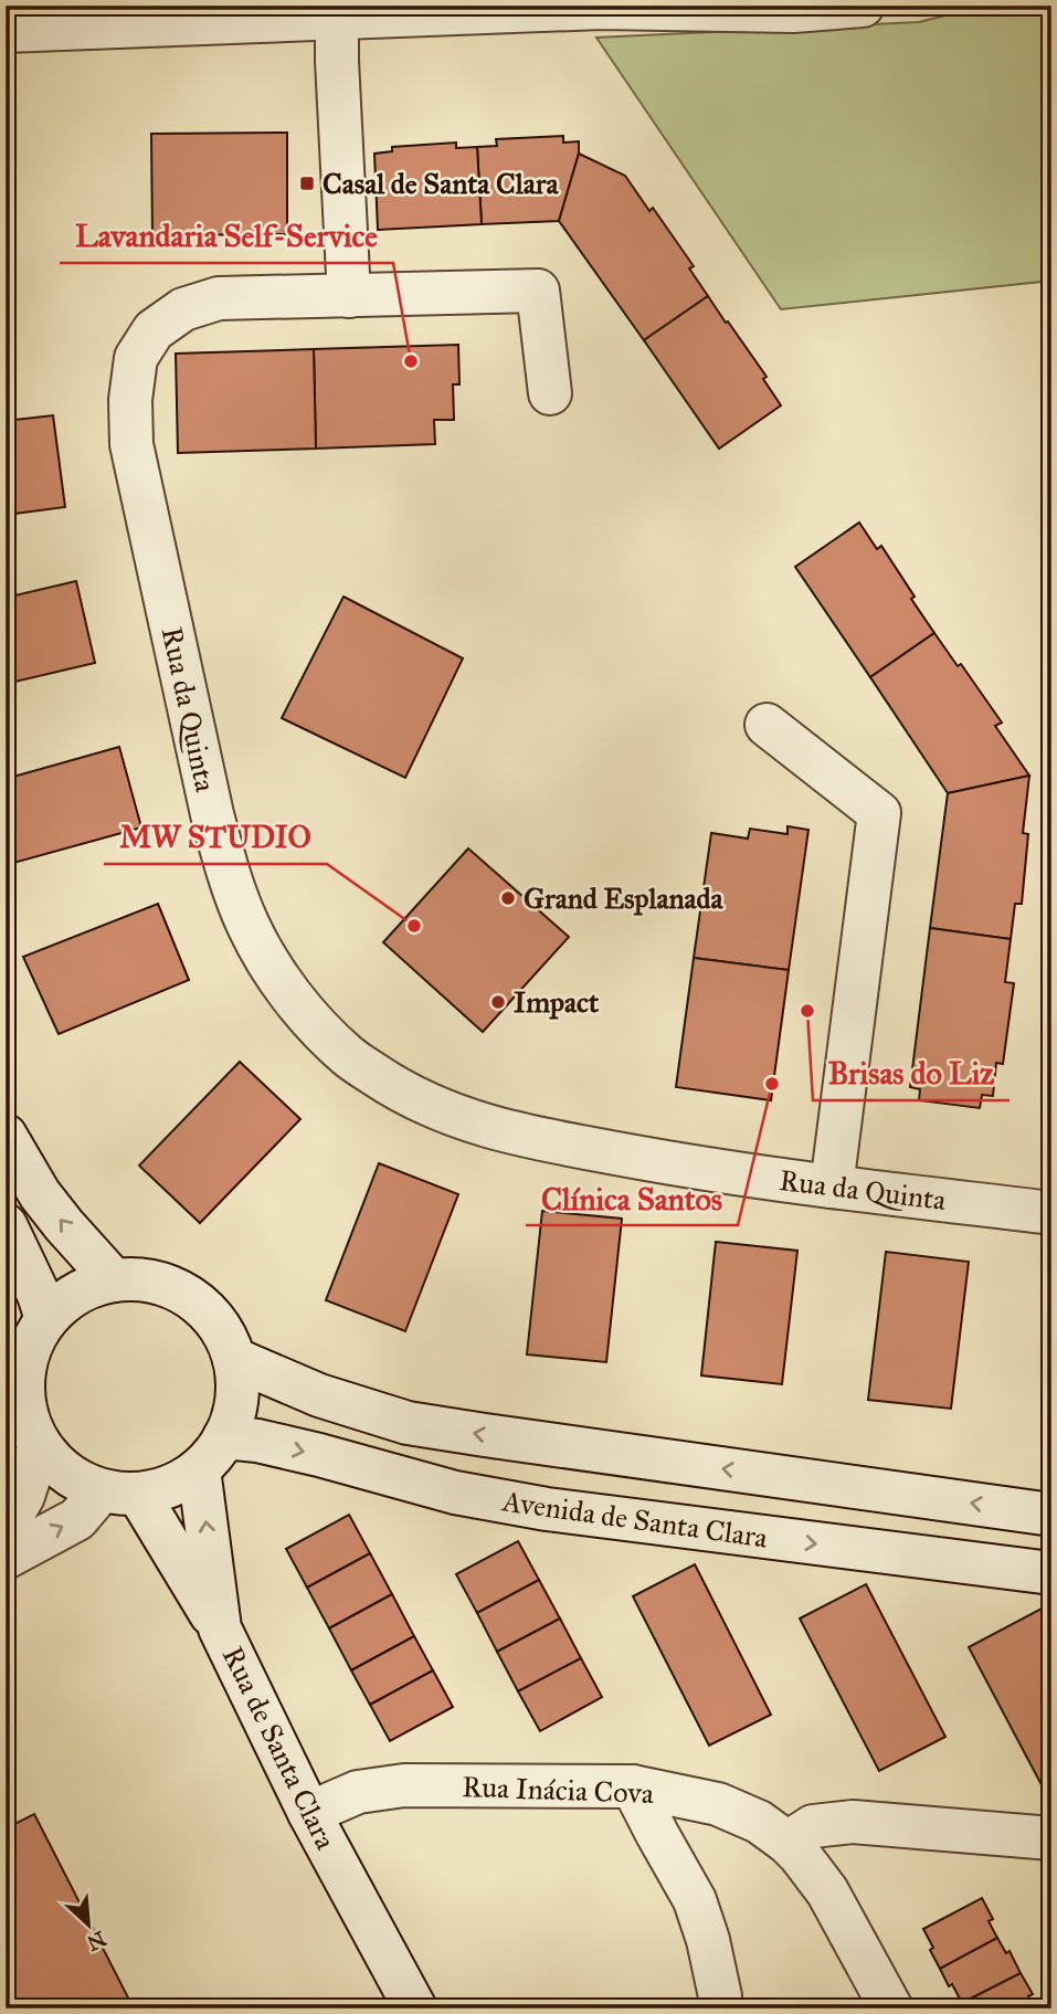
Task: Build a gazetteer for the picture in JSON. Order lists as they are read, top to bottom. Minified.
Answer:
{"streets":{"street":["Rua da Quinta","Avenida de Santa Clara","Rua de Santa Clara","Rua Inácia Cova"]},"crossings":[["Avenida de Santa Clara","Rua de Santa Clara"],["Rua de Santa Clara","Rua Inácia Cova"]],"places":{"transit":["Casal de Santa Clara"],"other":["Lavandaria Self-Service","Grand Esplanada","MW STUDIO","Impact","Brisas do Liz","Clínica Santos"]},"north":"bottom right"}
